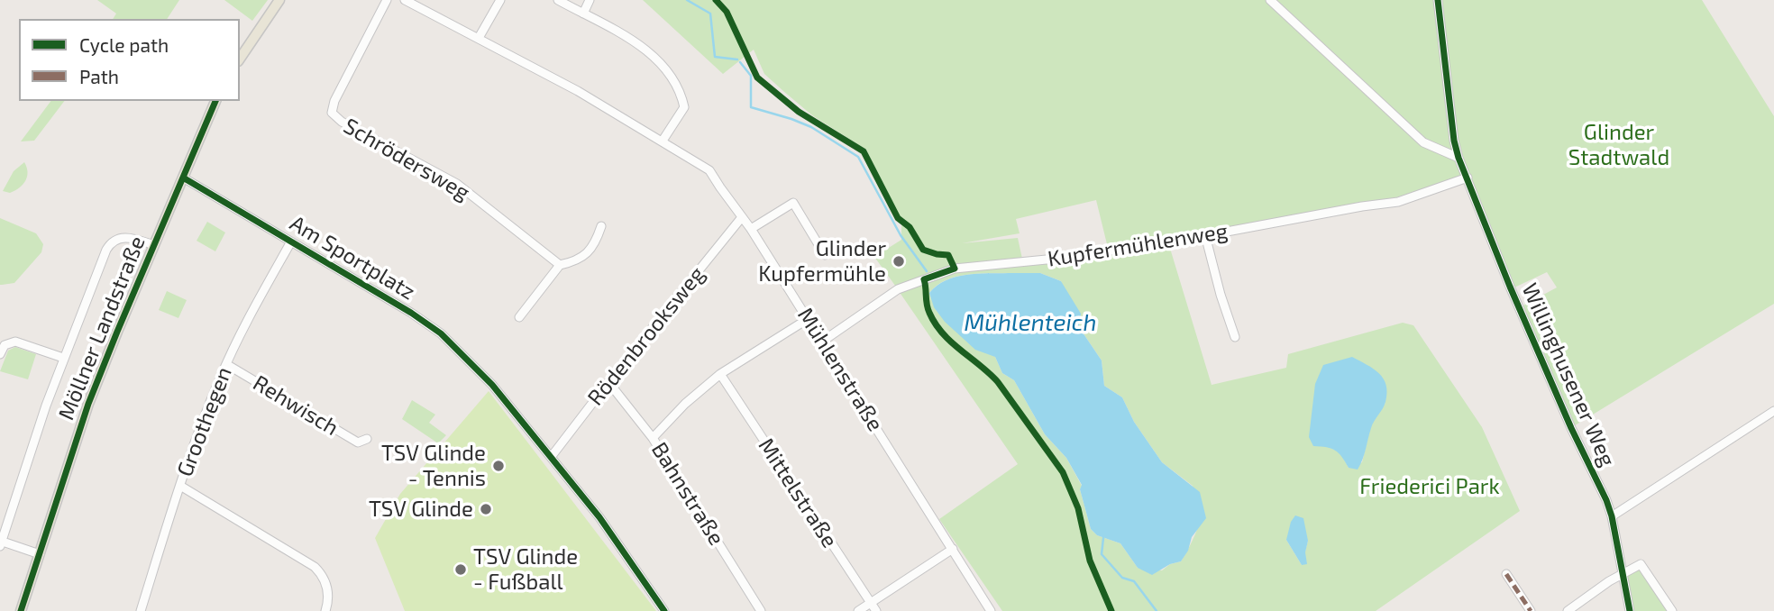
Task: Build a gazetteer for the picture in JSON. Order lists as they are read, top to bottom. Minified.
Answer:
{"streets":{"main road":["Möllner Landstraße"],"street":["Schrödersweg","Kupfermühlenweg","Am Sportplatz","Rödenbrooksweg","Mühlenstraße","Willinghusener Weg","Rehwisch","Groothegen","Mittelstraße","Bahnstraße"]},"crossings":[["Kupfermühlenweg","Mühlenstraße"],["Kupfermühlenweg","Willinghusener Weg"],["Am Sportplatz","Möllner Landstraße"],["Am Sportplatz","Rödenbrooksweg"],["Am Sportplatz","Groothegen"],["Rödenbrooksweg","Mühlenstraße"],["Rödenbrooksweg","Bahnstraße"],["Rehwisch","Groothegen"]],"water":["Mühlenteich"],"parks":["Glinder Stadtwald","Friederici Park"],"places":["Glinder Kupfermühle","TSV Glinde - Tennis","TSV Glinde","TSV Glinde - Fußball"],"legend":["Cycle path","Path"]}
